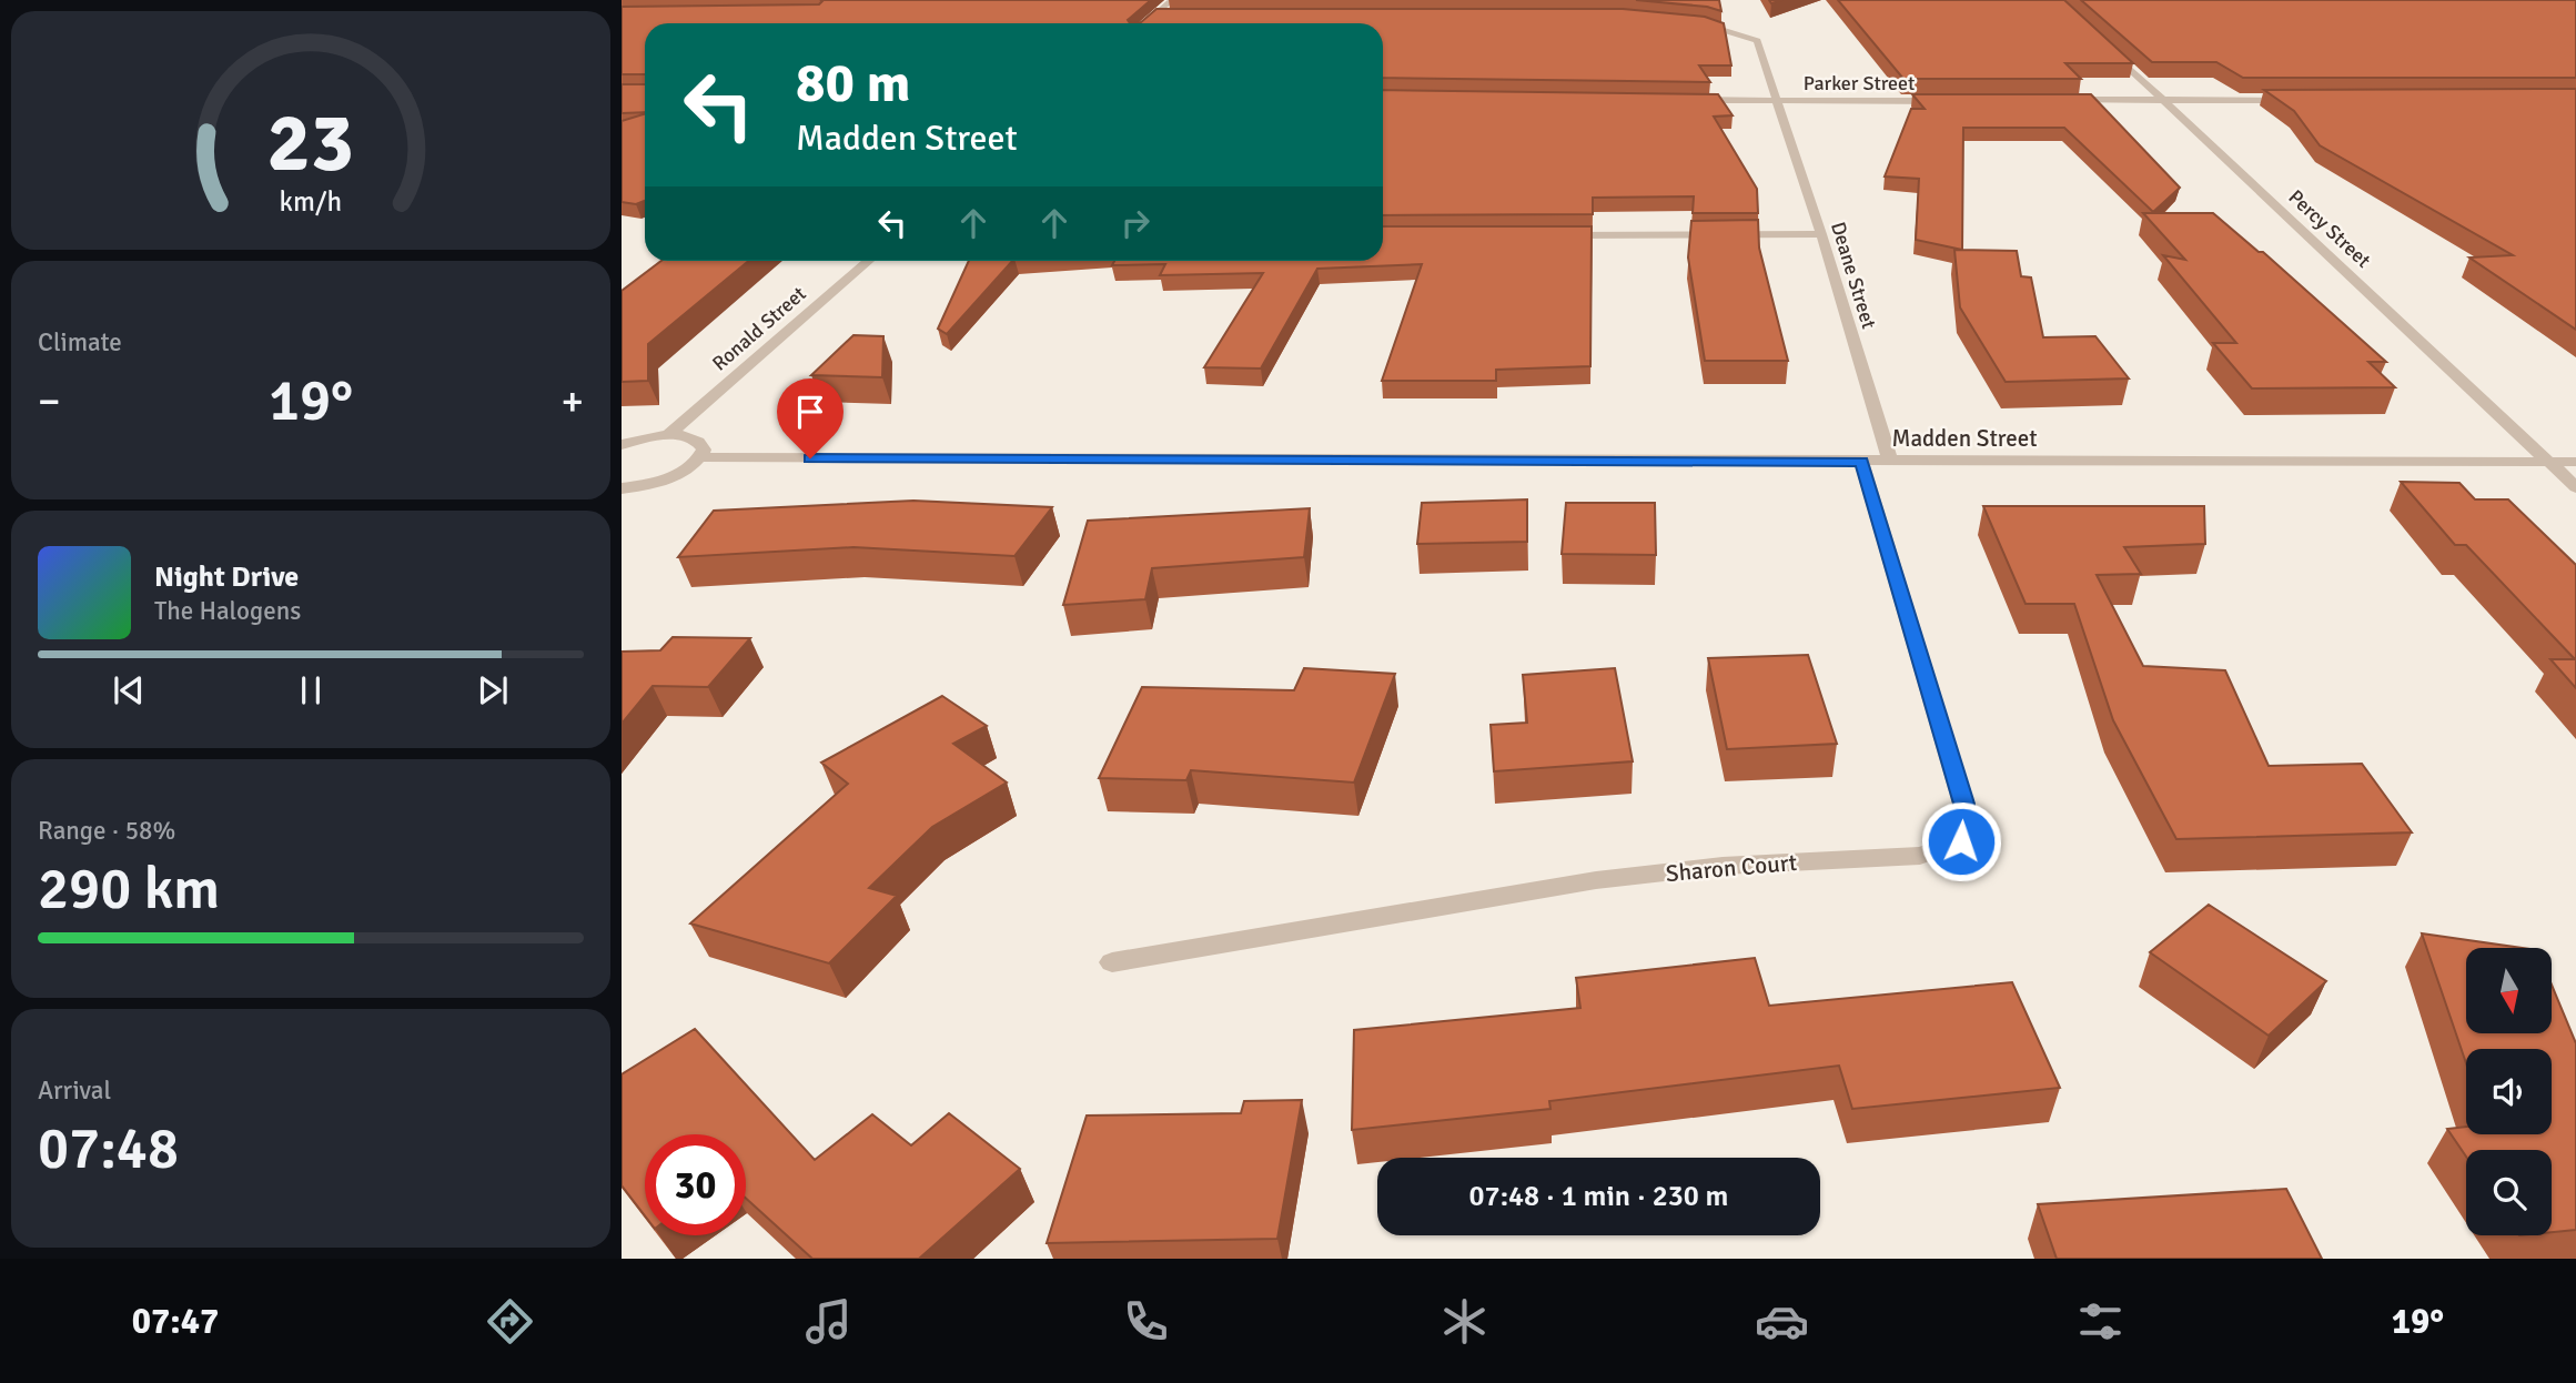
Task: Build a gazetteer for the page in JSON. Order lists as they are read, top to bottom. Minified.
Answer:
{"streets":{"street":["Parker Street","Percy Street","Deane Street","Ronald Street","Madden Street","Sharon Court"]},"crossings":[["Parker Street","Deane Street"],["Percy Street","Madden Street"],["Deane Street","Madden Street"],["Madden Street","Sharon Court"]],"north":"bottom","page":{"turn":["80 m","Madden Street"],"tile":["Climate",["Range · 58%","290 km"],["Arrival","07:48"]],"heat":["−","19°","+"],"song":["Night Drive","The Halogens"],"limit":"30","trip":"07:48 · 1 min · 230 m","tabs":["07:47","19°"],"gauge":["23","km/h"]}}
